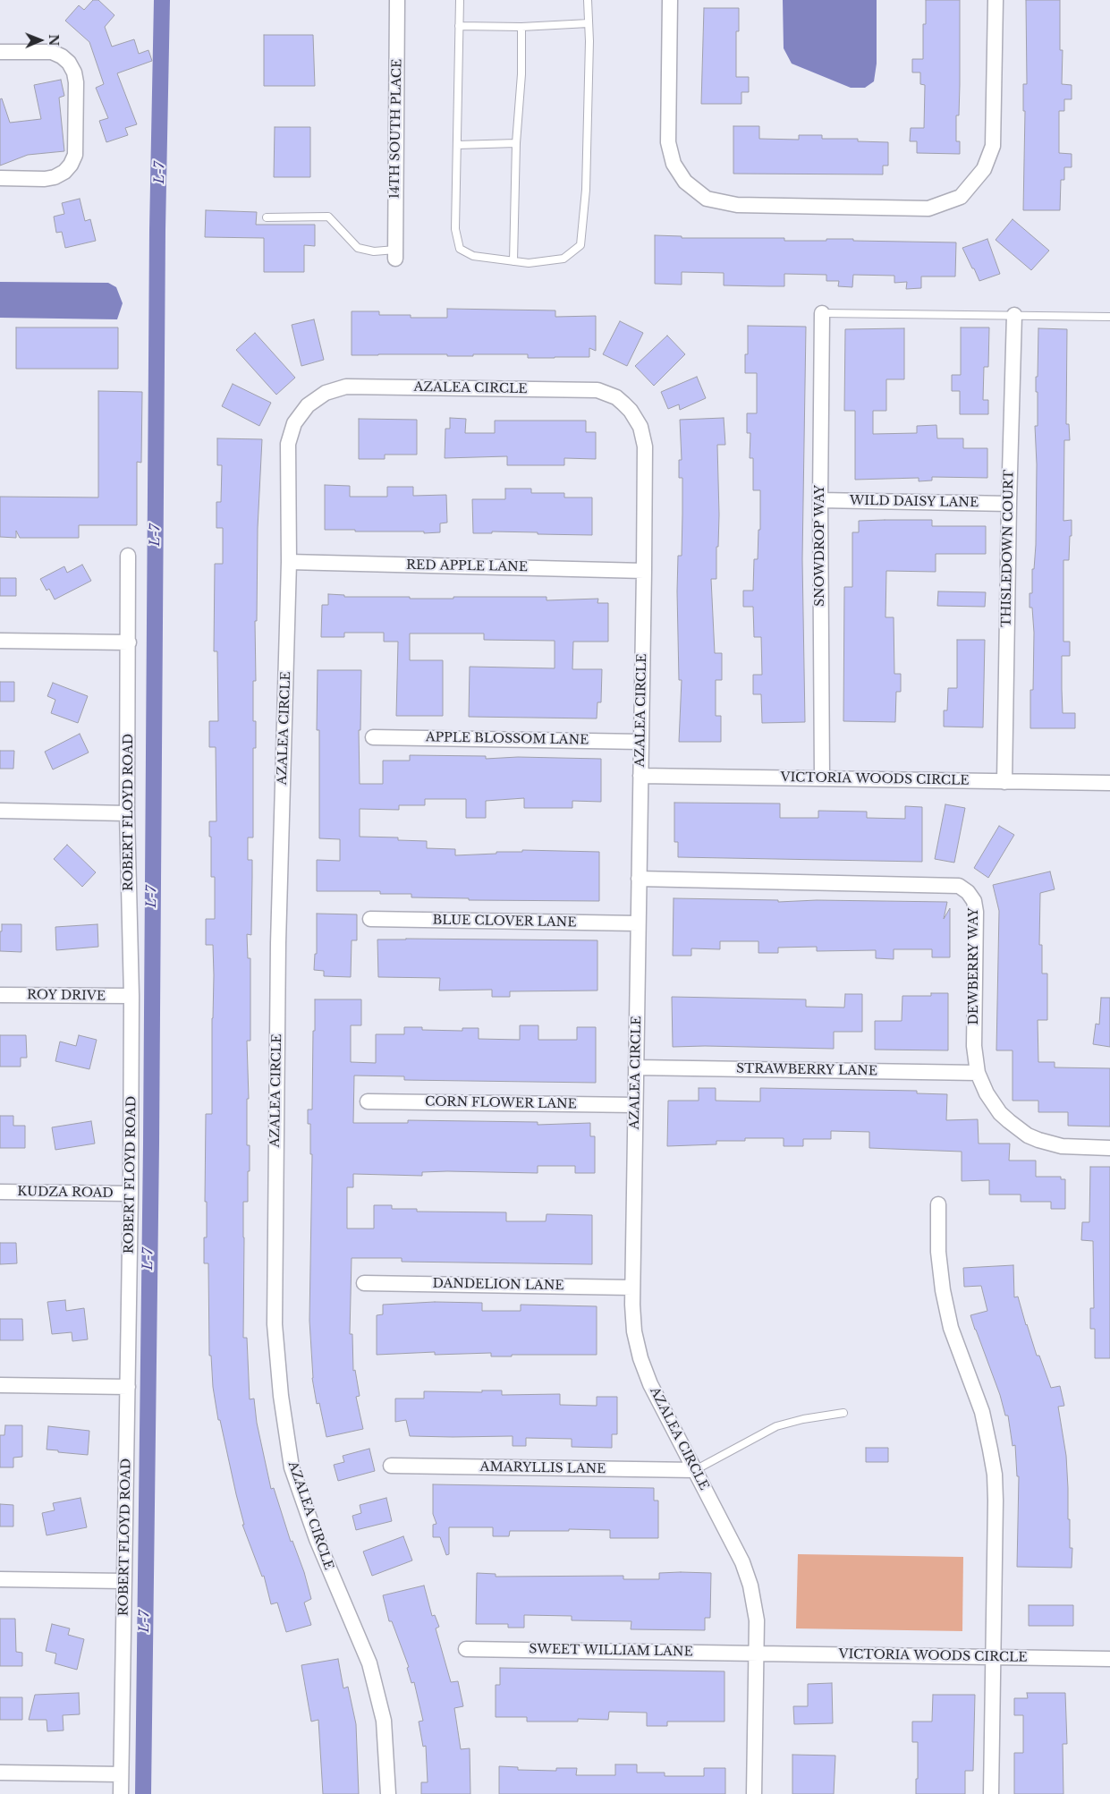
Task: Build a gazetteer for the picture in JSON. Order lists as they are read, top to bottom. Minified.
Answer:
{"streets":{"street":["14TH SOUTH PLACE","AZALEA CIRCLE","WILD DAISY LANE","SNOWDROP WAY","THISLEDOWN COURT","RED APPLE LANE","APPLE BLOSSOM LANE","VICTORIA WOODS CIRCLE","ROBERT FLOYD ROAD","BLUE CLOVER LANE","DEWBERRY WAY","ROY DRIVE","STRAWBERRY LANE","CORN FLOWER LANE","KUDZA ROAD","DANDELION LANE","AMARYLLIS LANE","SWEET WILLIAM LANE"]},"crossings":[["AZALEA CIRCLE","RED APPLE LANE"],["AZALEA CIRCLE","APPLE BLOSSOM LANE"],["AZALEA CIRCLE","VICTORIA WOODS CIRCLE"],["AZALEA CIRCLE","BLUE CLOVER LANE"],["AZALEA CIRCLE","DEWBERRY WAY"],["AZALEA CIRCLE","STRAWBERRY LANE"],["AZALEA CIRCLE","CORN FLOWER LANE"],["AZALEA CIRCLE","DANDELION LANE"],["AZALEA CIRCLE","AMARYLLIS LANE"],["AZALEA CIRCLE","SWEET WILLIAM LANE"],["WILD DAISY LANE","SNOWDROP WAY"],["WILD DAISY LANE","THISLEDOWN COURT"],["SNOWDROP WAY","VICTORIA WOODS CIRCLE"],["THISLEDOWN COURT","VICTORIA WOODS CIRCLE"],["VICTORIA WOODS CIRCLE","SWEET WILLIAM LANE"],["ROBERT FLOYD ROAD","ROY DRIVE"],["ROBERT FLOYD ROAD","KUDZA ROAD"],["DEWBERRY WAY","STRAWBERRY LANE"]],"water":["L-7"],"north":"right"}
